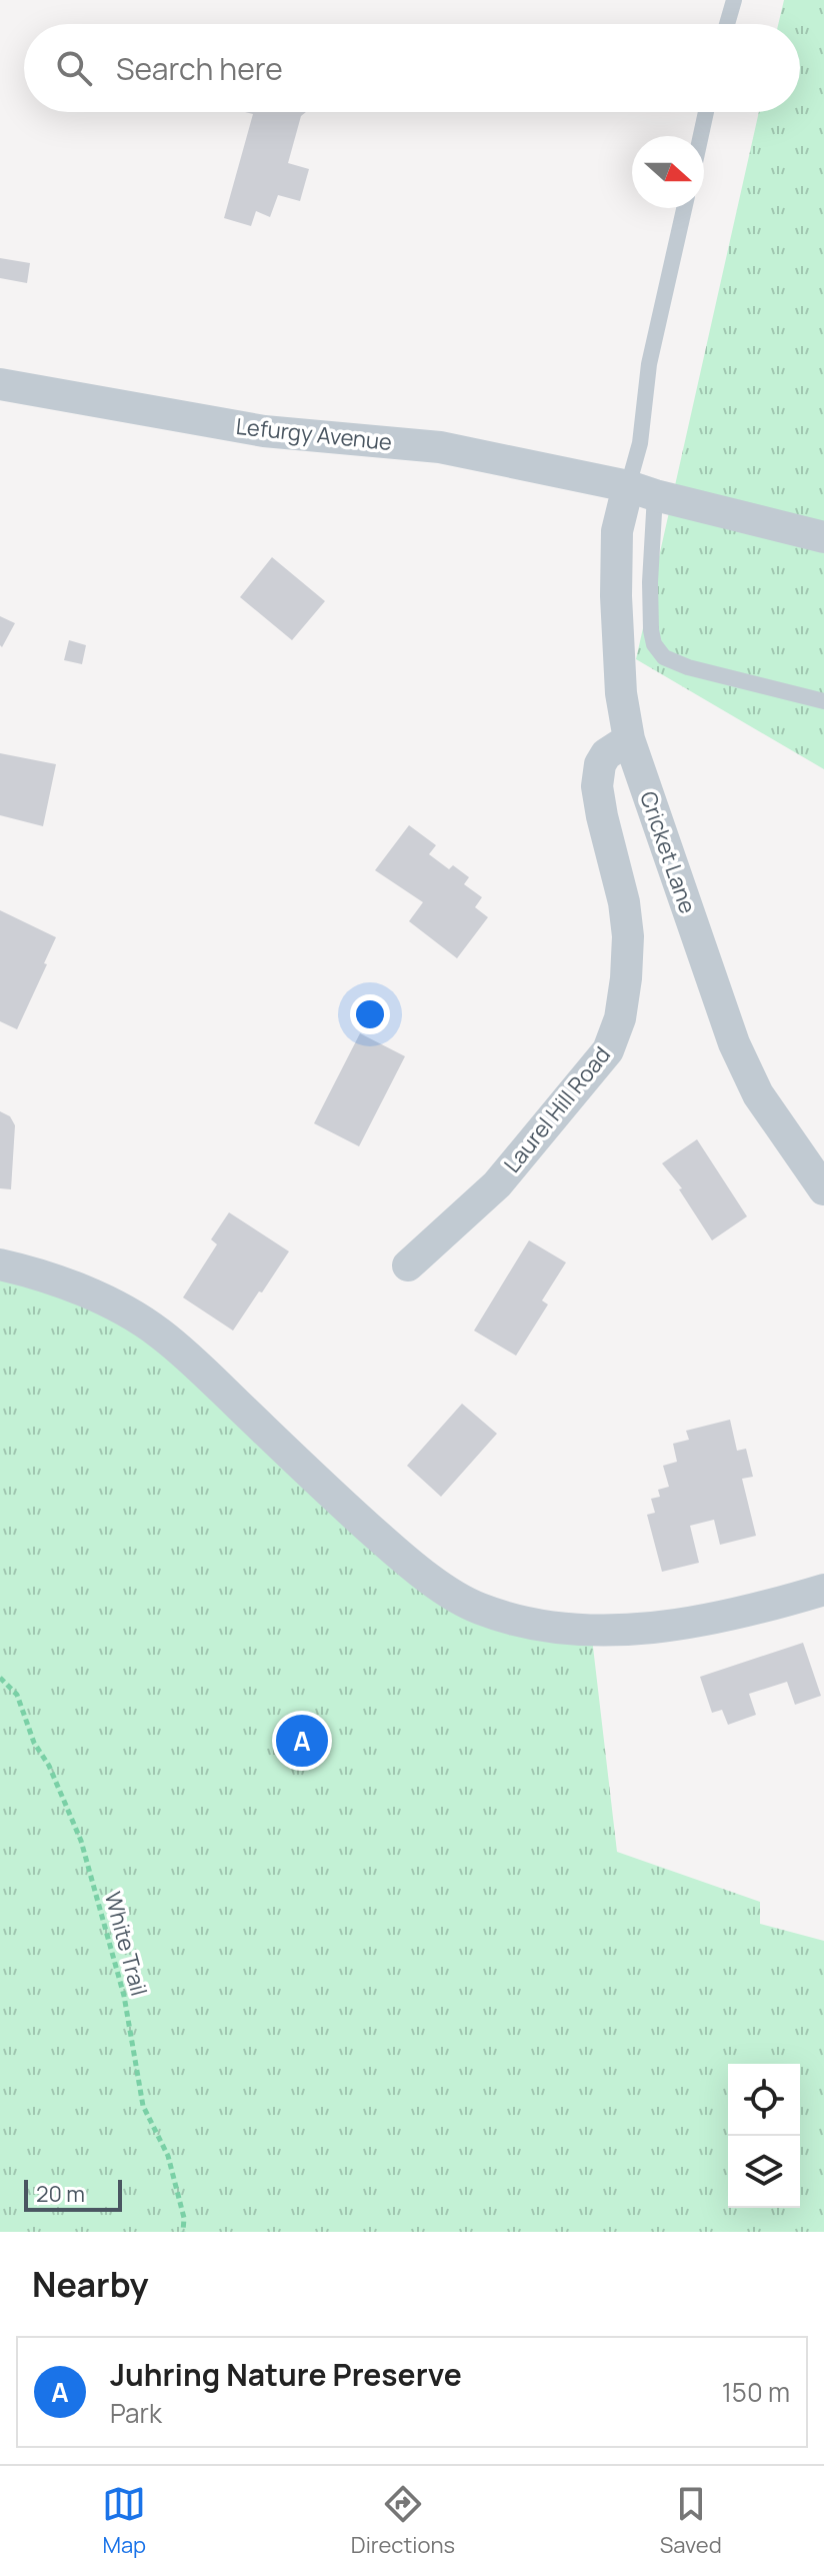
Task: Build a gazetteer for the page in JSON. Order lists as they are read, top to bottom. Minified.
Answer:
{"streets":{"street":["Lefurgy Avenue","Cricket Lane","Laurel Hill Road"],"path":["White Trail"]},"crossings":[["Lefurgy Avenue","Cricket Lane"],["Cricket Lane","Laurel Hill Road"]],"scale_bar":"20 m","north":"right","page":{"search":"Search here","pins":"A","scale":"20 m","heading":"Nearby","list":[{"mark":"A","name":"Juhring Nature Preserve","note":"Park","value":"150 m"}],"nav":["Map","Directions","Saved"]}}
